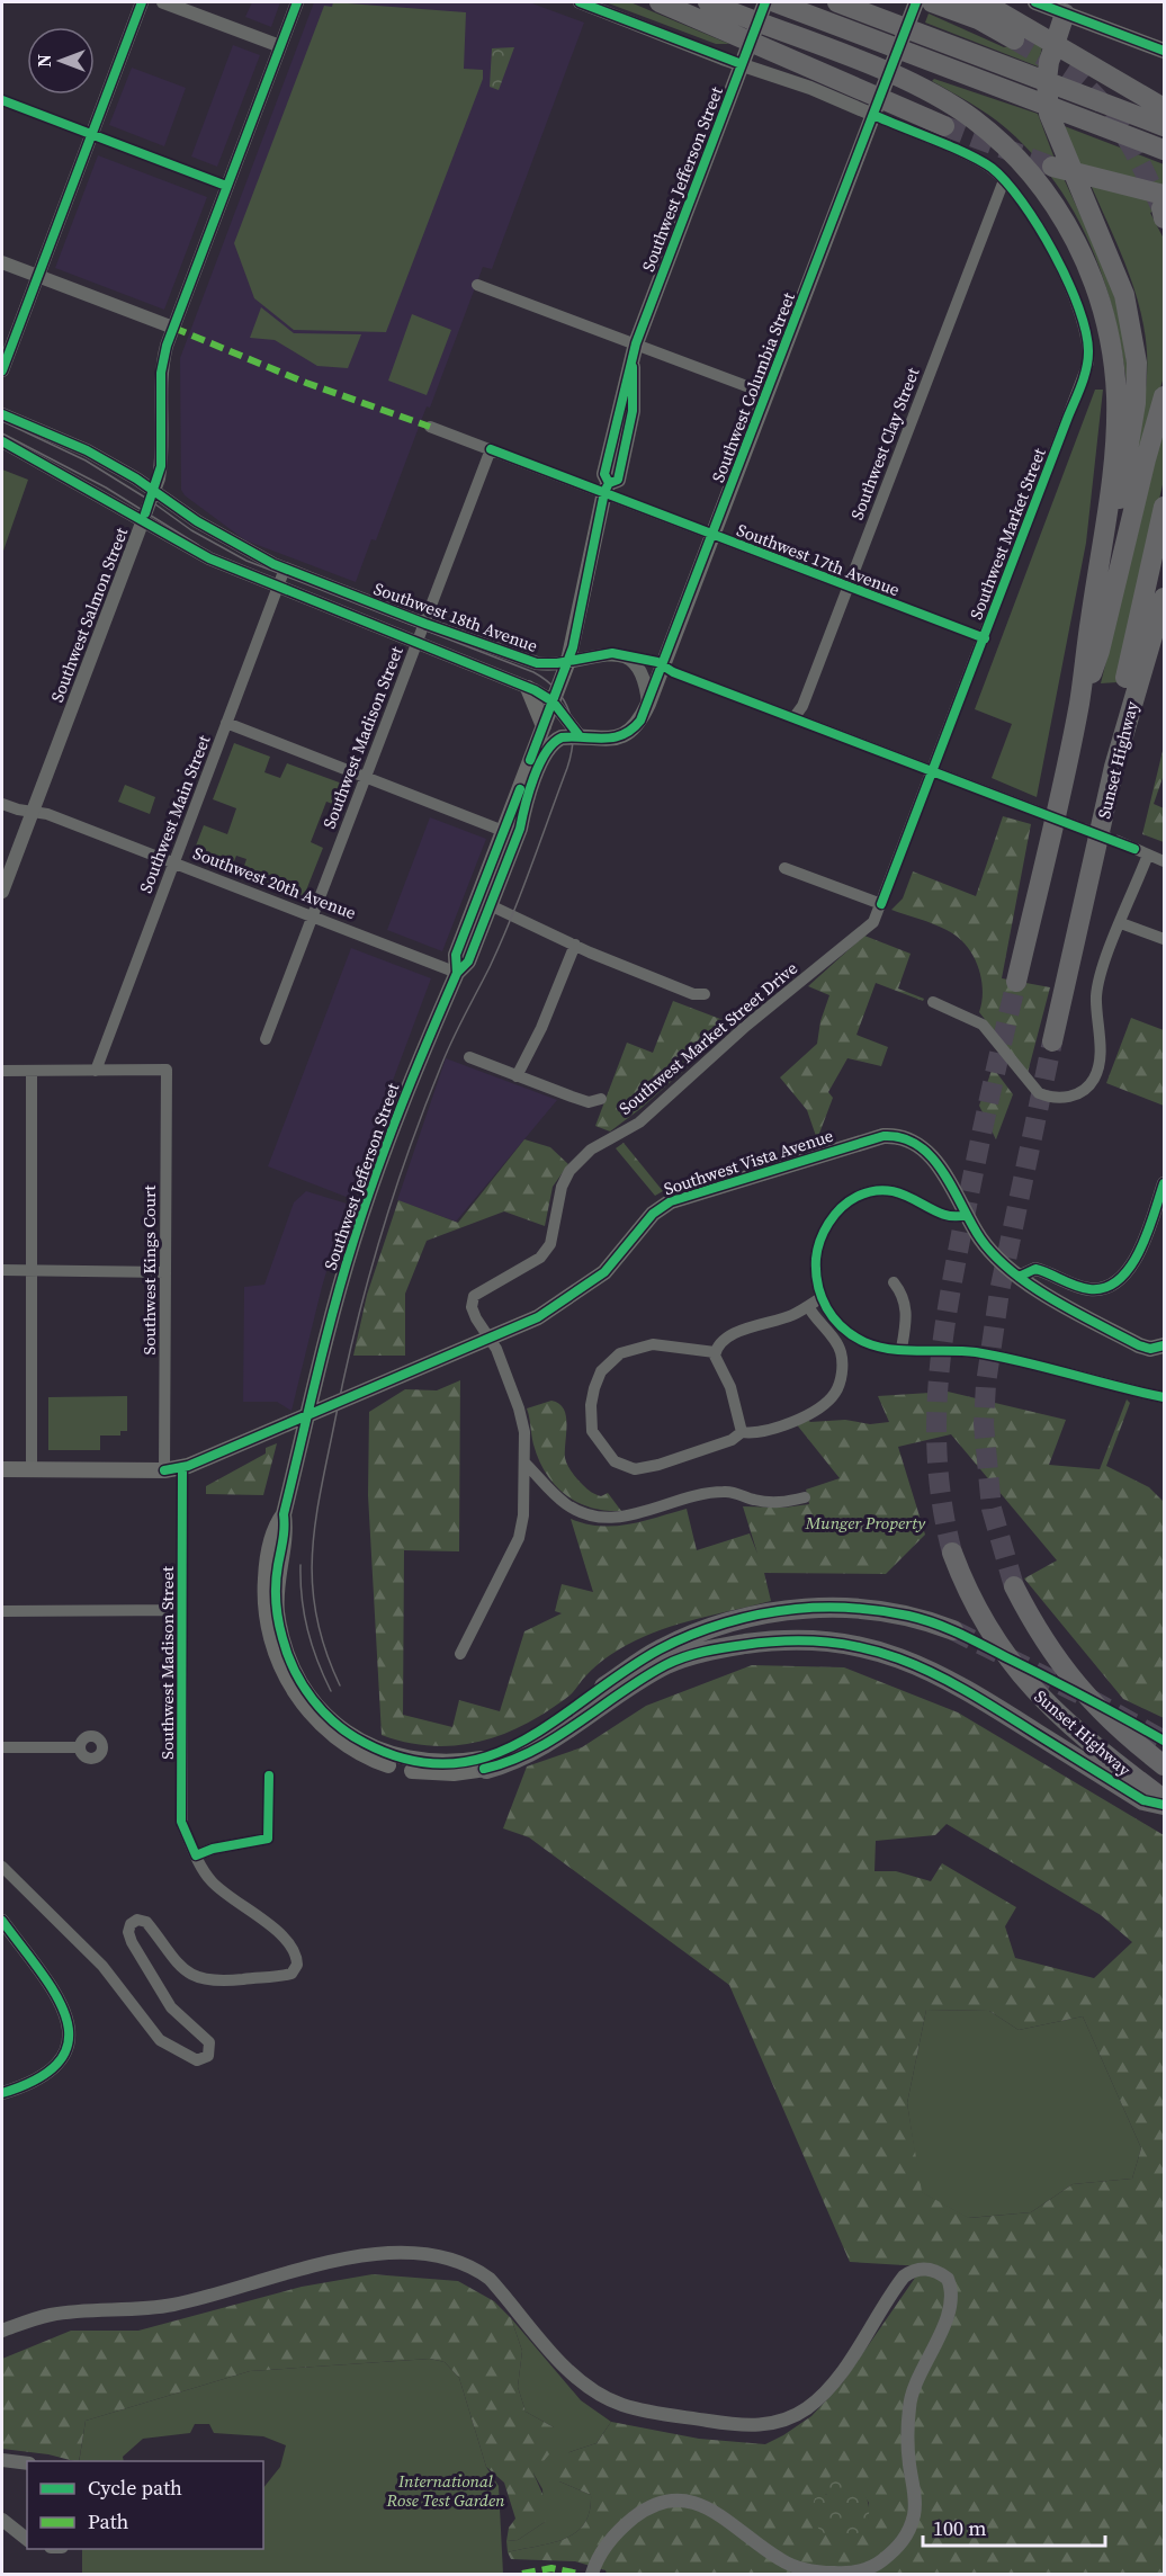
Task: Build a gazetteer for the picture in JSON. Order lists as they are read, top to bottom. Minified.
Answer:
{"streets":{"highway":["Sunset Highway"],"main road":["Southwest Jefferson Street","Southwest Columbia Street","Southwest Vista Avenue"],"street":["Southwest Clay Street","Southwest Market Street","Southwest 17th Avenue","Southwest Salmon Street","Southwest 18th Avenue","Southwest Madison Street","Southwest Main Street","Southwest 20th Avenue","Southwest Market Street Drive","Southwest Kings Court"]},"crossings":[["Southwest Jefferson Street","Southwest Columbia Street"],["Southwest Jefferson Street","Southwest 17th Avenue"],["Southwest Jefferson Street","Southwest 18th Avenue"],["Southwest Jefferson Street","Southwest 20th Avenue"],["Southwest Columbia Street","Southwest 17th Avenue"],["Southwest Columbia Street","Southwest 18th Avenue"],["Southwest Clay Street","Southwest Market Street"],["Southwest Clay Street","Southwest 17th Avenue"],["Southwest Clay Street","Southwest 18th Avenue"],["Southwest Market Street","Southwest 17th Avenue"],["Southwest Market Street","Southwest 18th Avenue"],["Southwest Market Street","Southwest Market Street Drive"],["Southwest 17th Avenue","Southwest Madison Street"],["Southwest Salmon Street","Southwest 18th Avenue"],["Southwest Salmon Street","Southwest 20th Avenue"],["Southwest 18th Avenue","Southwest Madison Street"],["Southwest 18th Avenue","Southwest Main Street"],["Southwest Madison Street","Southwest 20th Avenue"],["Southwest Madison Street","Southwest Vista Avenue"],["Southwest Main Street","Southwest 20th Avenue"],["Southwest Main Street","Southwest Kings Court"],["Southwest Market Street Drive","Southwest Vista Avenue"],["Southwest Vista Avenue","Southwest Kings Court"]],"parks":["Munger Property","International Rose Test Garden"],"legend":["Cycle path","Path"],"scale_bar":"100 m","north":"left"}
